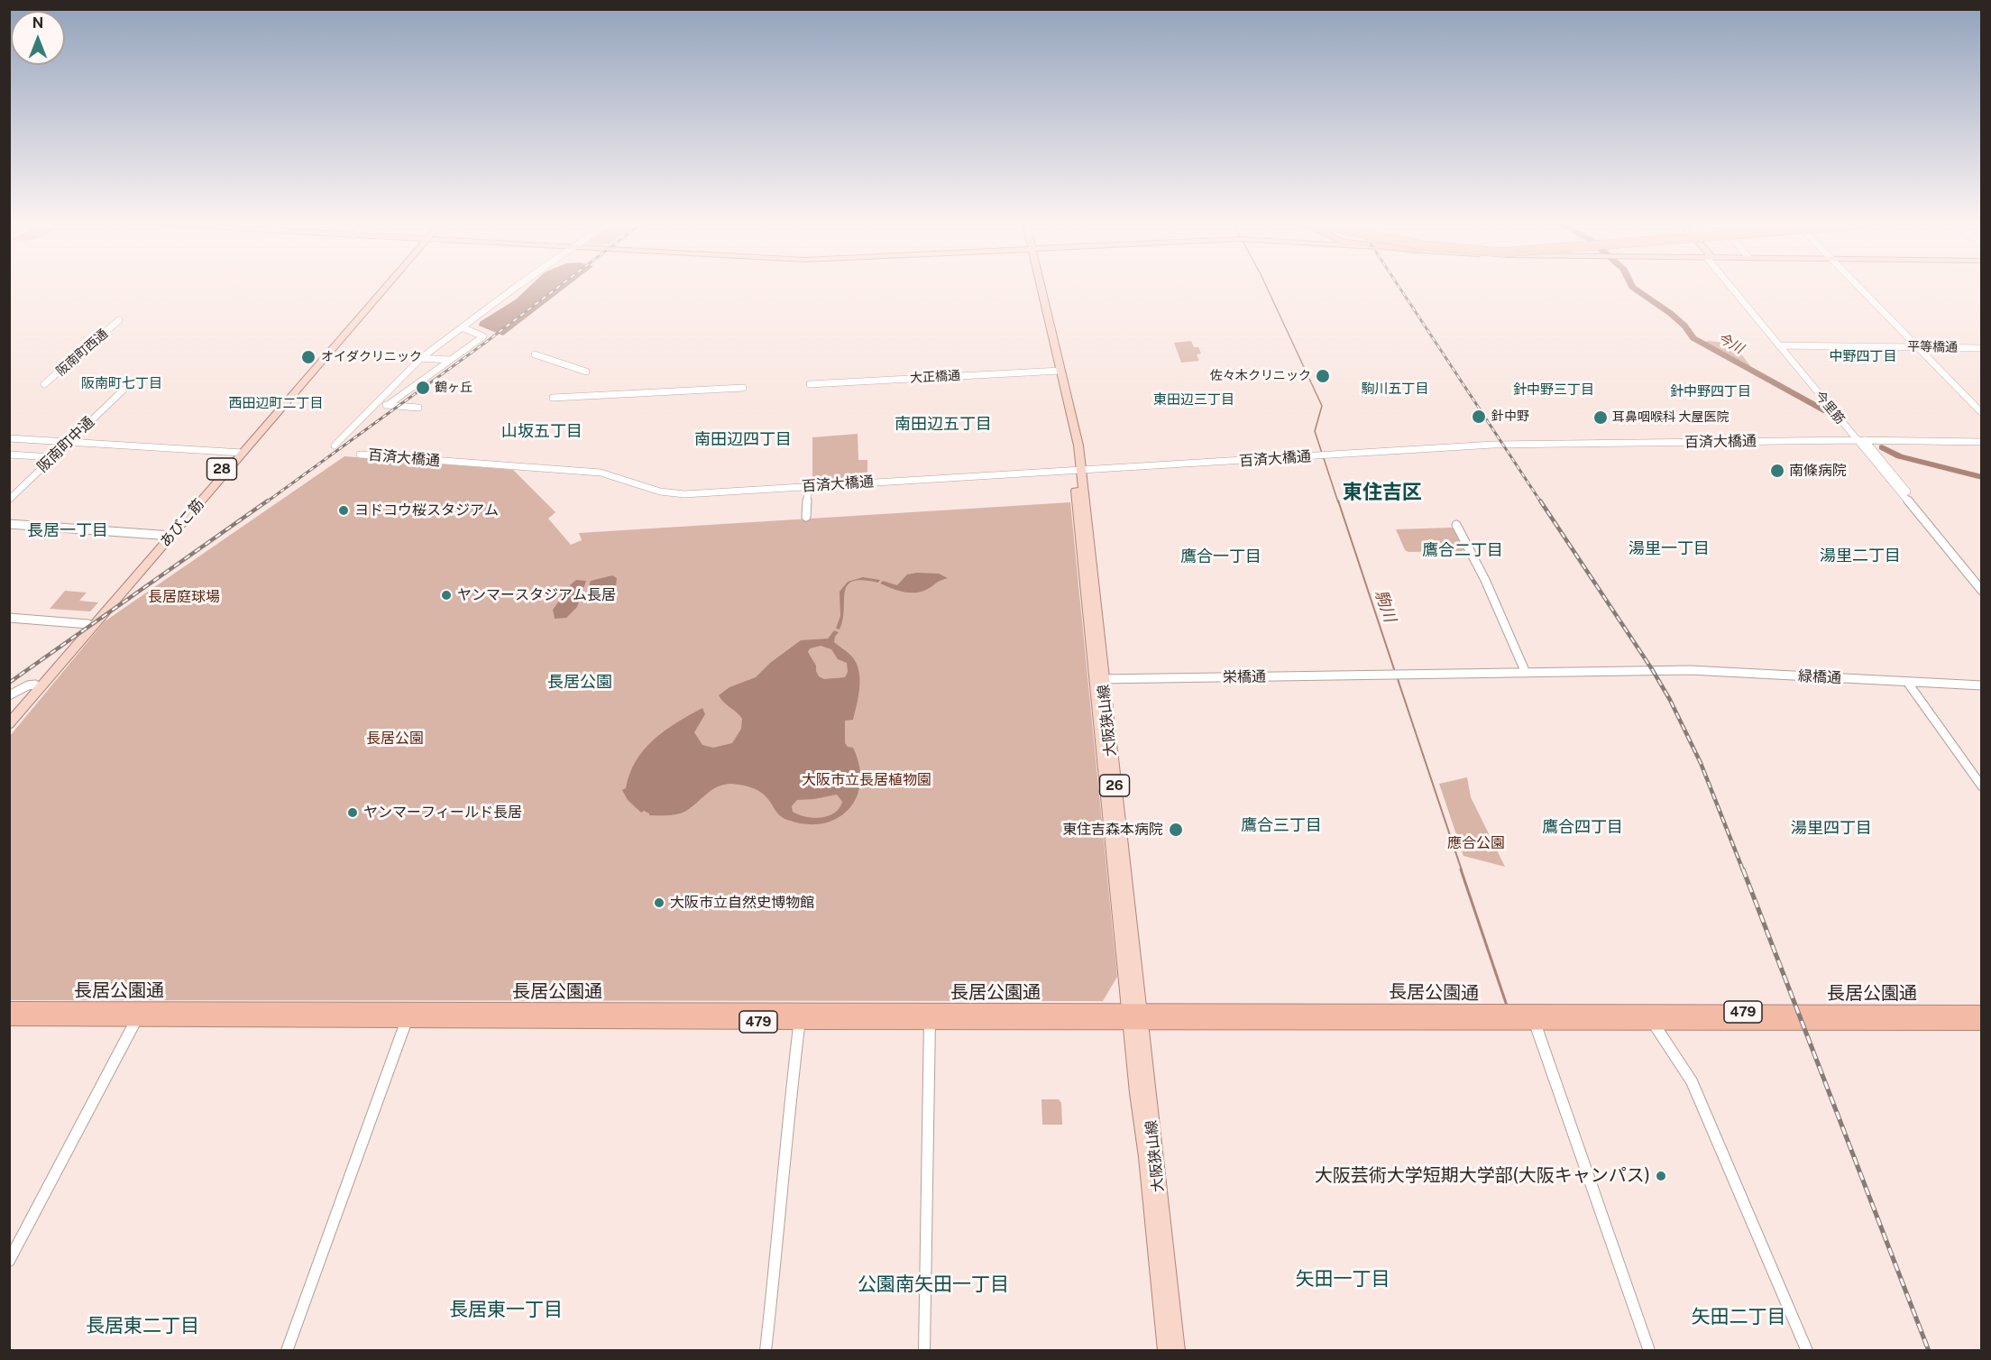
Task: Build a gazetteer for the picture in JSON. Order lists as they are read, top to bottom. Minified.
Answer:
{"streets":{"highway":["長居公園通","479"],"main road":["28","あびこ筋","大阪狭山線","26"],"street":["平等橋通","阪南町西通","大正橋通","今里筋","百済大橋通","阪南町中通","栄橋通","緑橋通"]},"crossings":[["平等橋通","今里筋"],["大正橋通","大阪狭山線"],["今里筋","百済大橋通"],["百済大橋通","大阪狭山線"],["栄橋通","緑橋通"],["栄橋通","大阪狭山線"],["大阪狭山線","長居公園通"]],"districts":["中野四丁目","阪南町七丁目","駒川五丁目","針中野三丁目","針中野四丁目","東田辺三丁目","西田辺町二丁目","南田辺五丁目","山坂五丁目","南田辺四丁目","東住吉区","長居一丁目","湯里一丁目","鷹合二丁目","湯里二丁目","鷹合一丁目","長居公園","鷹合三丁目","鷹合四丁目","湯里四丁目","矢田一丁目","公園南矢田一丁目","長居東一丁目","矢田二丁目","長居東二丁目"],"water":["今川","駒川"],"parks":["長居庭球場","長居公園","大阪市立長居植物園","應合公園"],"places":["オイダクリニック","佐々木クリニック","鶴ヶ丘","針中野","耳鼻咽喉科 大屋医院","南條病院","ヨドコウ桜スタジアム","ヤンマースタジアム長居","ヤンマーフィールド長居","東住吉森本病院","大阪市立自然史博物館","大阪芸術大学短期大学部(大阪キャンパス)"],"north":"top"}
